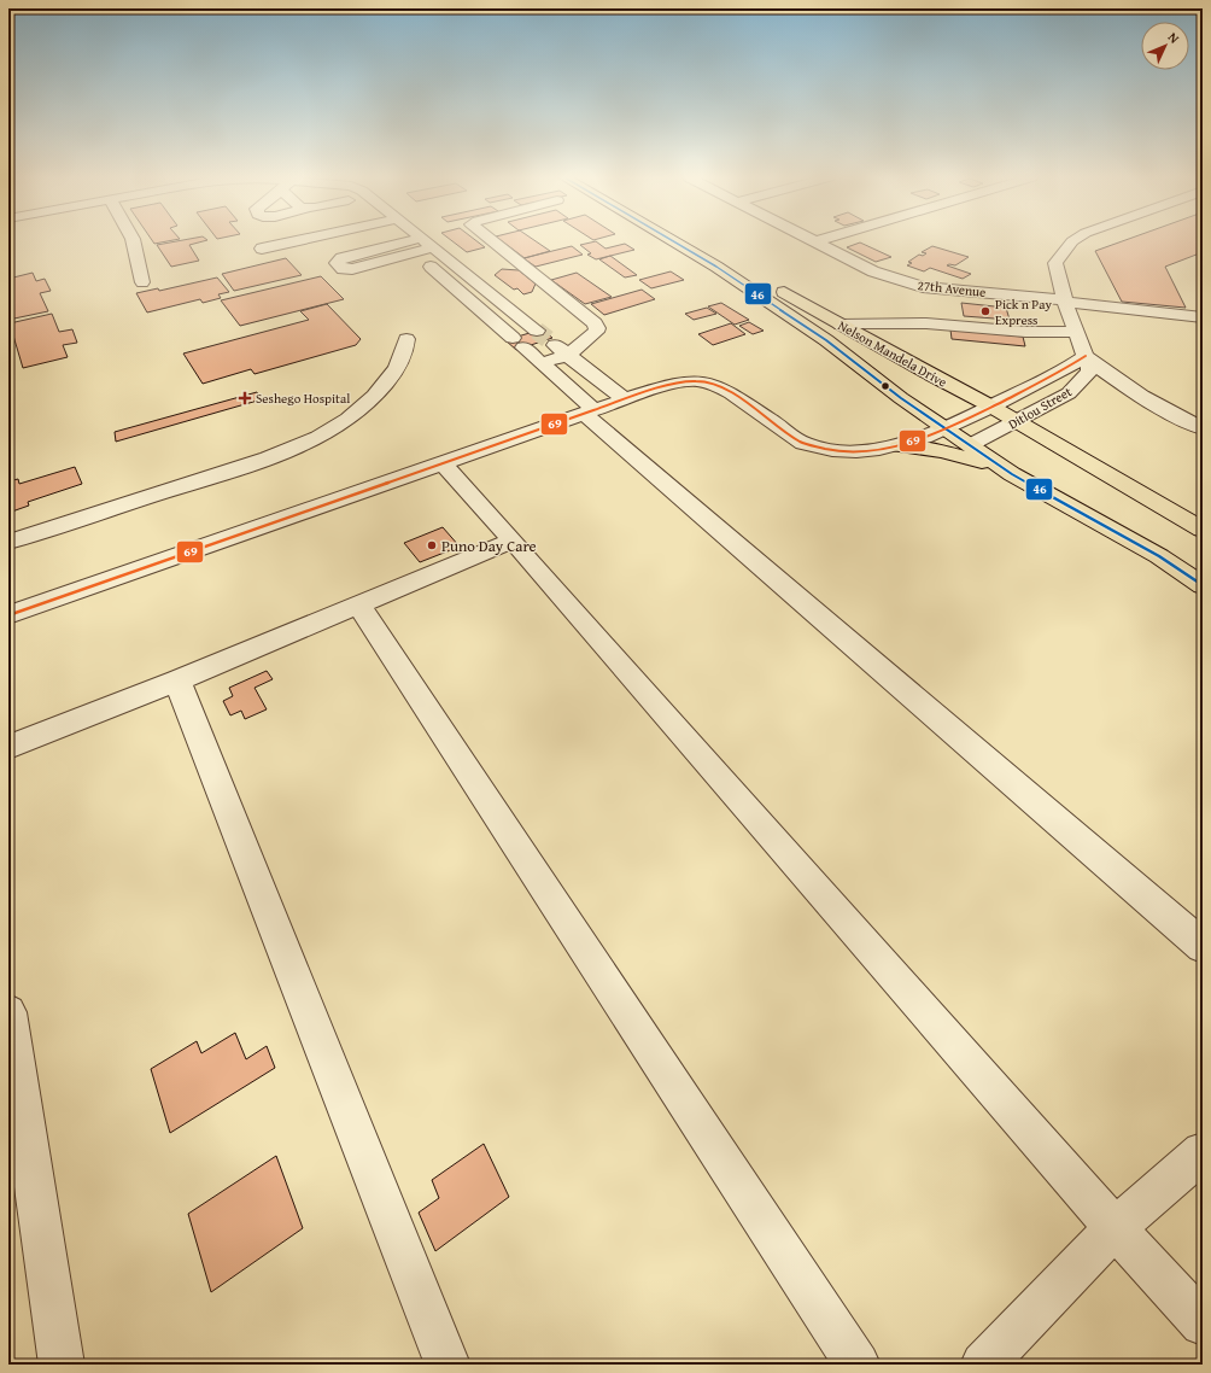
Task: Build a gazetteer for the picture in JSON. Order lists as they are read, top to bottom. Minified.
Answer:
{"streets":{"main road":["Nelson Mandela Drive"],"street":["27th Avenue","Ditlou Street"]},"crossings":[["27th Avenue","Ditlou Street"],["Nelson Mandela Drive","Ditlou Street"]],"places":{"other":["Pick n Pay Express","Puno Day Care"],"health":["Seshego Hospital"]},"lines":["transit line 46","transit line 69"],"north":"top right"}
